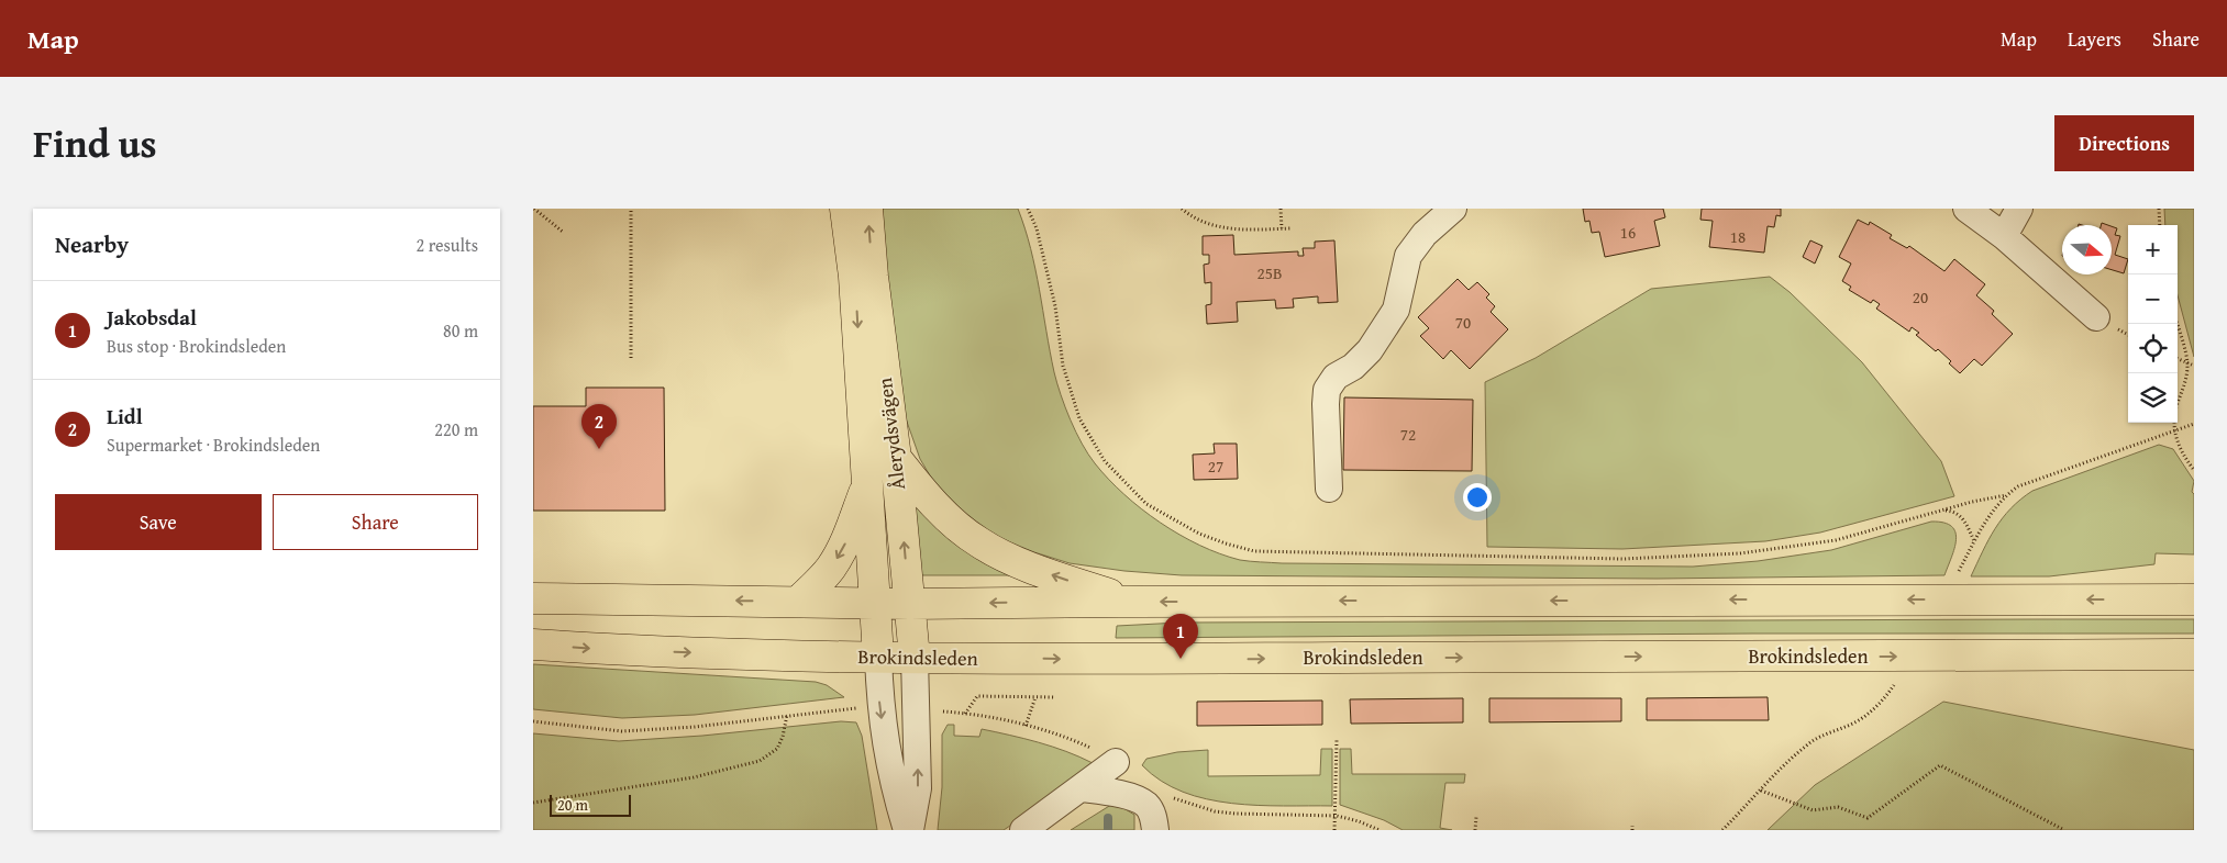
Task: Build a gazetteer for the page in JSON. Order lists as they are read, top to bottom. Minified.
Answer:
{"streets":{"main road":["Ålerydsvägen","Brokindsleden"]},"crossings":[["Ålerydsvägen","Brokindsleden"]],"house_numbers":["16","18","25B","20","70","72","27"],"scale_bar":"20 m","north":"right","page":{"header":"Map","nav":["Map","Layers","Share"],"title":"Find us","buttons":["Directions",["Save","Share"]],"heading":["Nearby","2 results"],"map_buttons":["+","−"],"list":[{"mark":"1","name":"Jakobsdal","note":"Bus stop · Brokindsleden","value":"80 m"},{"mark":"2","name":"Lidl","note":"Supermarket · Brokindsleden","value":"220 m"}],"pins":["2","1"],"scale":"20 m"}}
